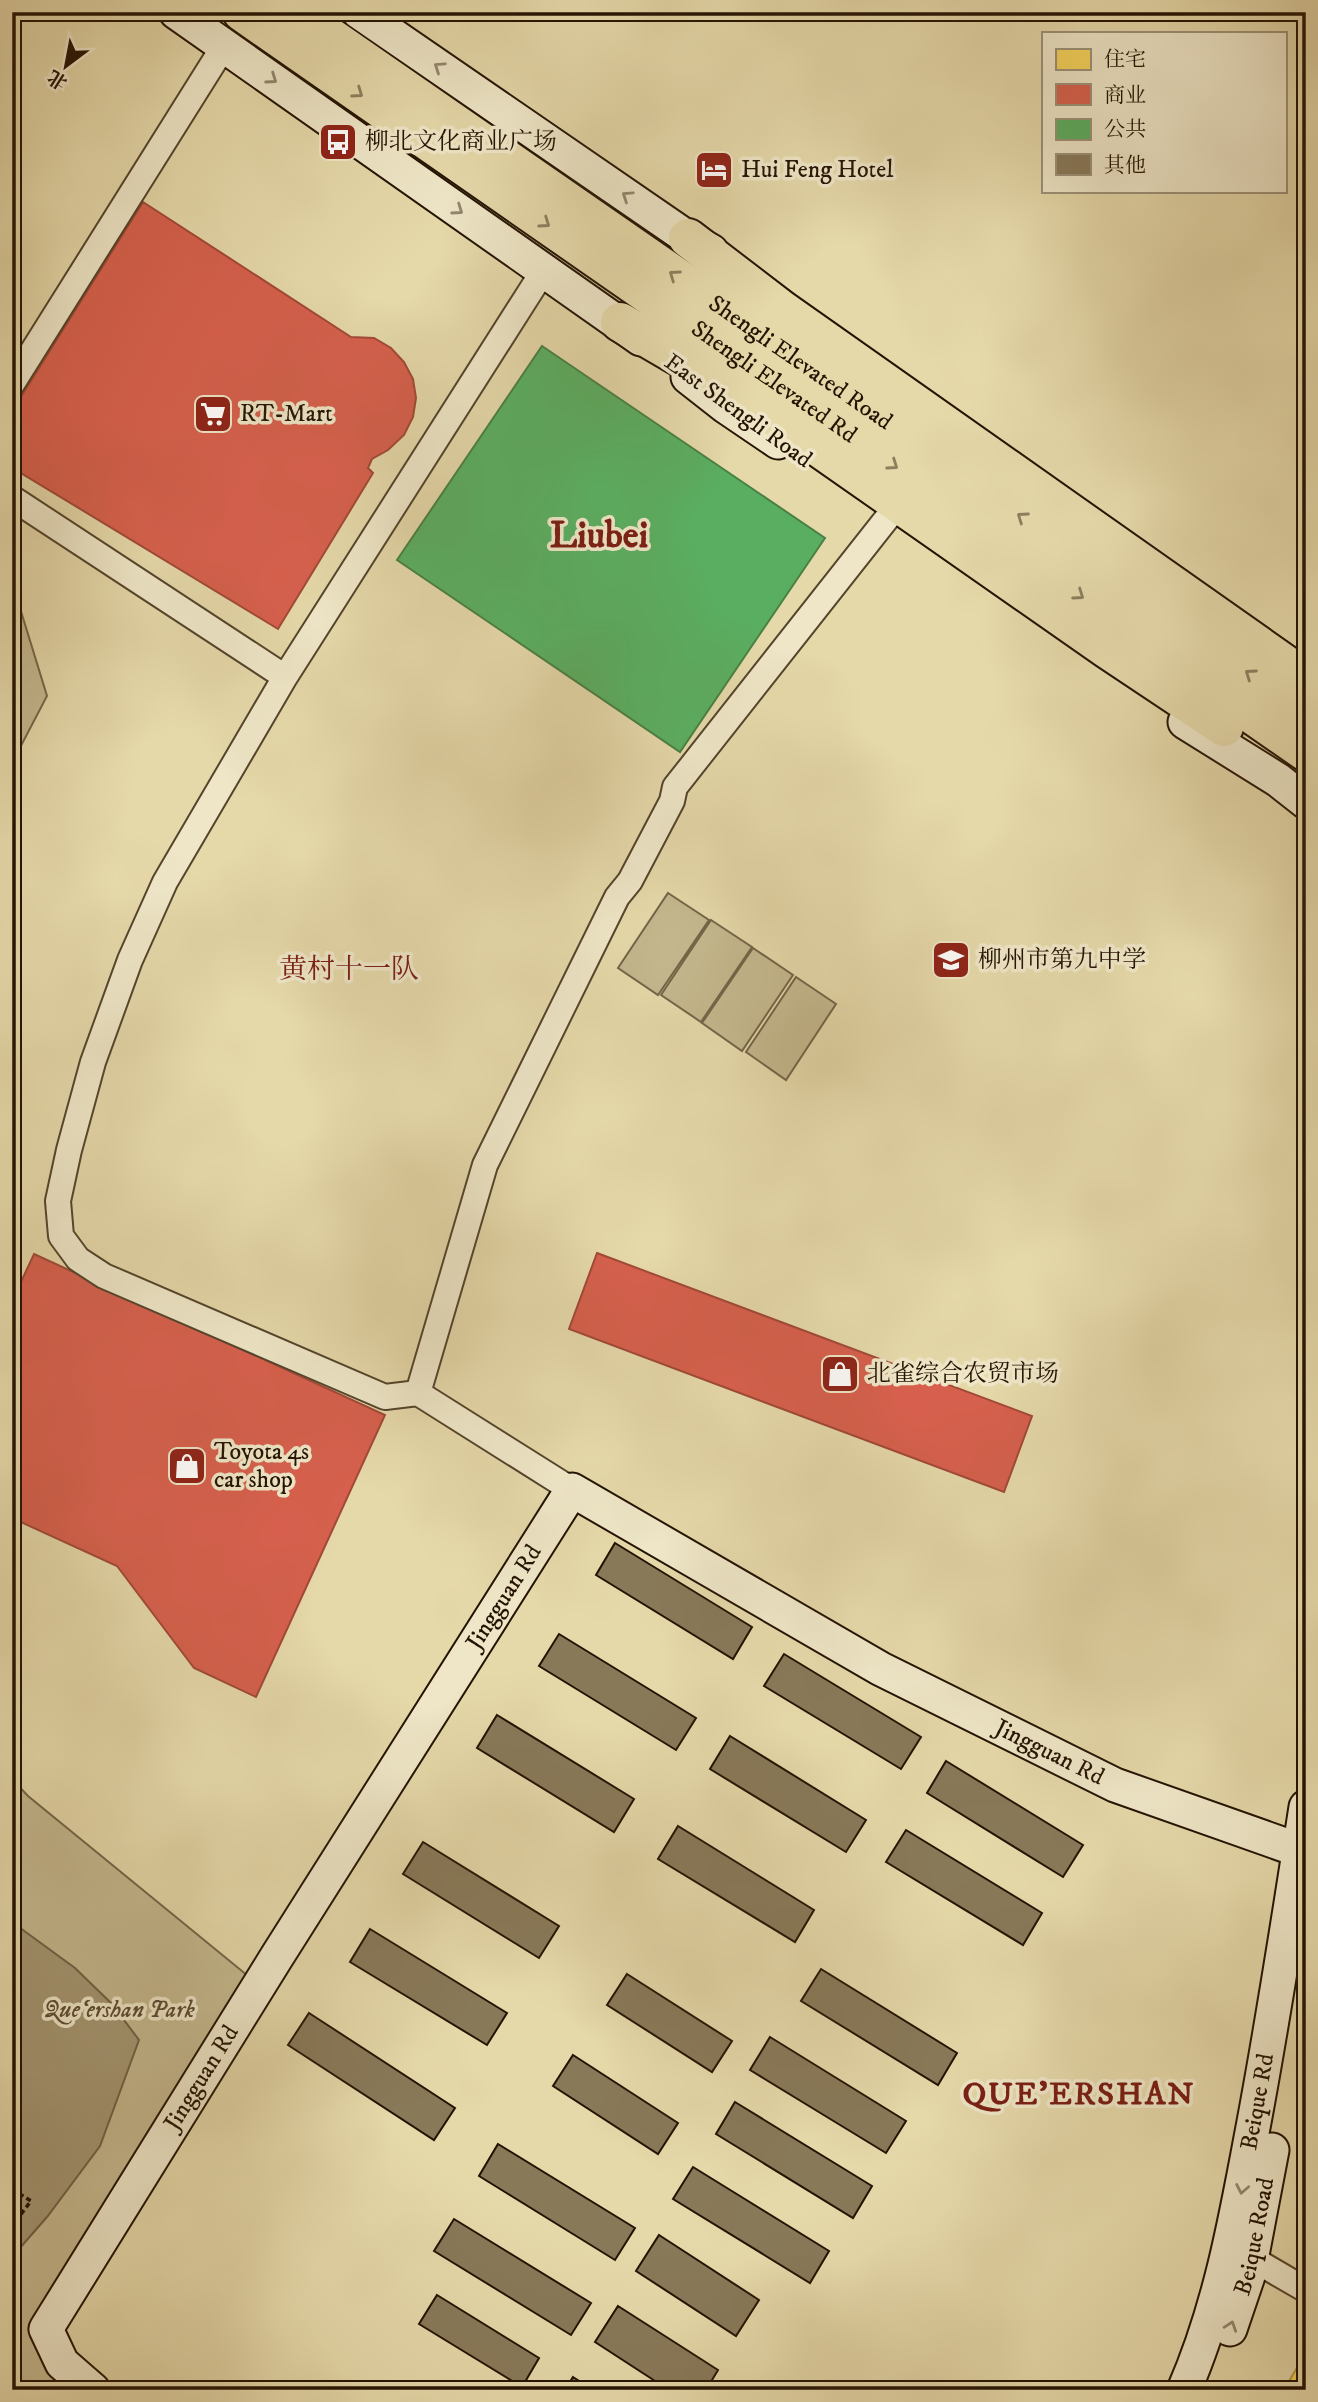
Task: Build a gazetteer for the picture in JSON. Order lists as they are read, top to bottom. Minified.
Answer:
{"streets":{"main road":["Shengli Elevated Road","Shengli Elevated Rd"],"street":["East Shengli Road","Jingguan Rd","Beique Rd","Beique Road"]},"crossings":[["Jingguan Rd","Beique Rd"],["Beique Rd","Beique Road"]],"one_way":["Beique Rd"],"districts":["Liubei","黄村十一队","QUE'ERSHAN"],"parks":["Que‘ershan Park"],"places":{"bus stop":["柳北文化商业广场"],"hotel":["Hui Feng Hotel"],"supermarket":["RT-Mart"],"school or university":["柳州市第九中学"],"shop":["北雀综合农贸市场","Toyota 4s car shop"]},"legend":["住宅","商业","公共","其他"],"north":"bottom left"}
